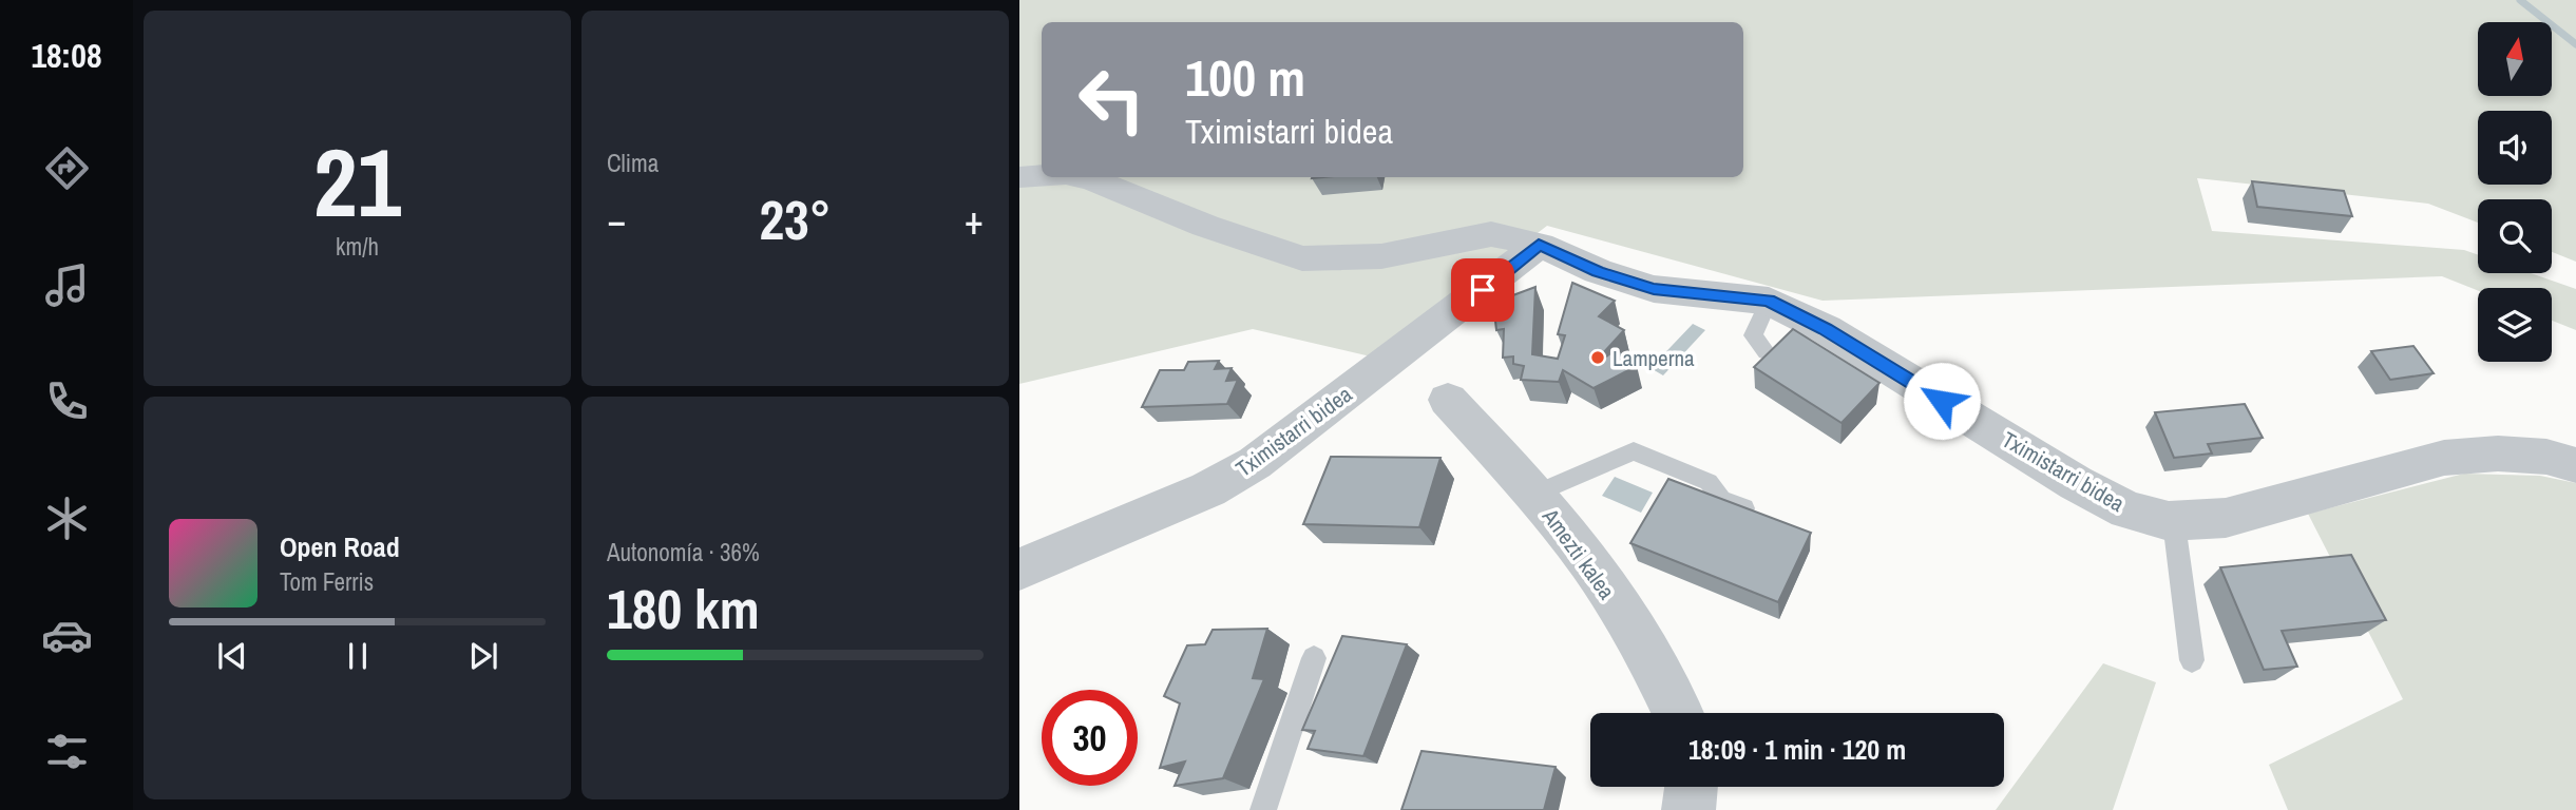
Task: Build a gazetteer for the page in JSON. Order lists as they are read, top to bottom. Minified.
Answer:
{"streets":{"street":["Tximistarri bidea","Amezti kalea"]},"places":["Lamperna"],"north":"top","page":{"tabs":"18:08","tile":[["21","km/h"],"Clima",["Autonomía · 36%","180 km"]],"turn":["100 m","Tximistarri bidea"],"heat":["−","23°","+"],"song":["Open Road","Tom Ferris"],"limit":"30","trip":"18:09 · 1 min · 120 m"}}
